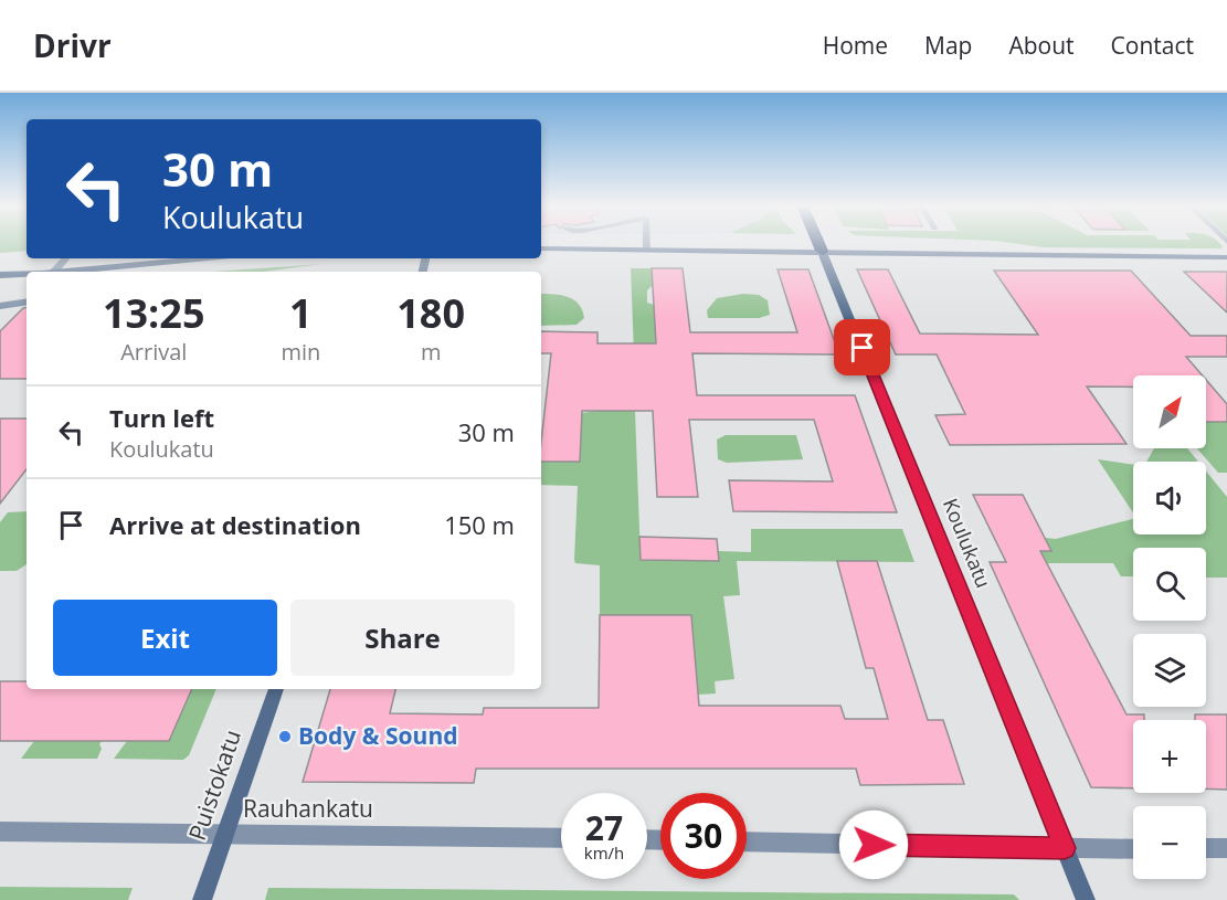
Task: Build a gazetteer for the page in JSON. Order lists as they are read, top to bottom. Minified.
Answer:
{"streets":{"highway":["Koulukatu"],"main road":["Puistokatu"],"street":["Rauhankatu"]},"crossings":[["Puistokatu","Rauhankatu"]],"places":["Body & Sound"],"north":"top right","page":{"header":"Drivr","nav":["Home","Map","About","Contact"],"turn":["30 m","Koulukatu"],"eta":["13:25","Arrival","1","min","180","m"],"map_buttons":["+","−"],"list":[{"name":"Turn left","note":"Koulukatu","value":"30 m"},{"name":"Arrive at destination","value":"150 m"}],"buttons":["Exit","Share"],"speed":"27 km/h","limit":"30"}}
